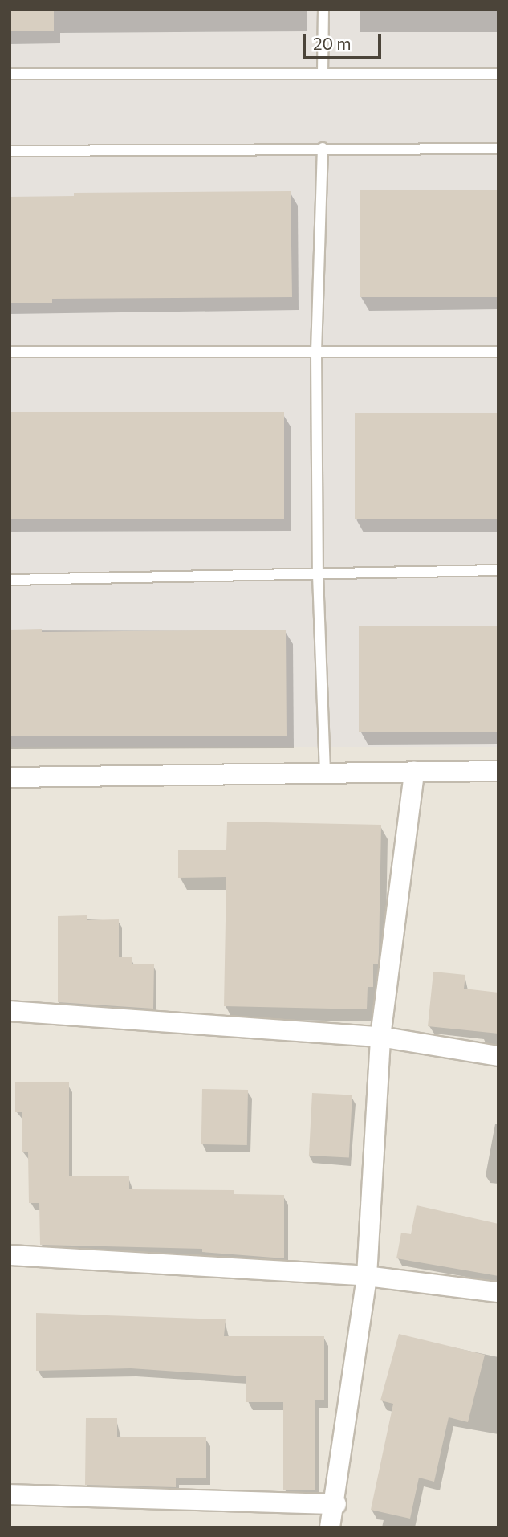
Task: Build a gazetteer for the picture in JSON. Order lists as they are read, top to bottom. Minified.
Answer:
{"scale_bar":"20 m"}
